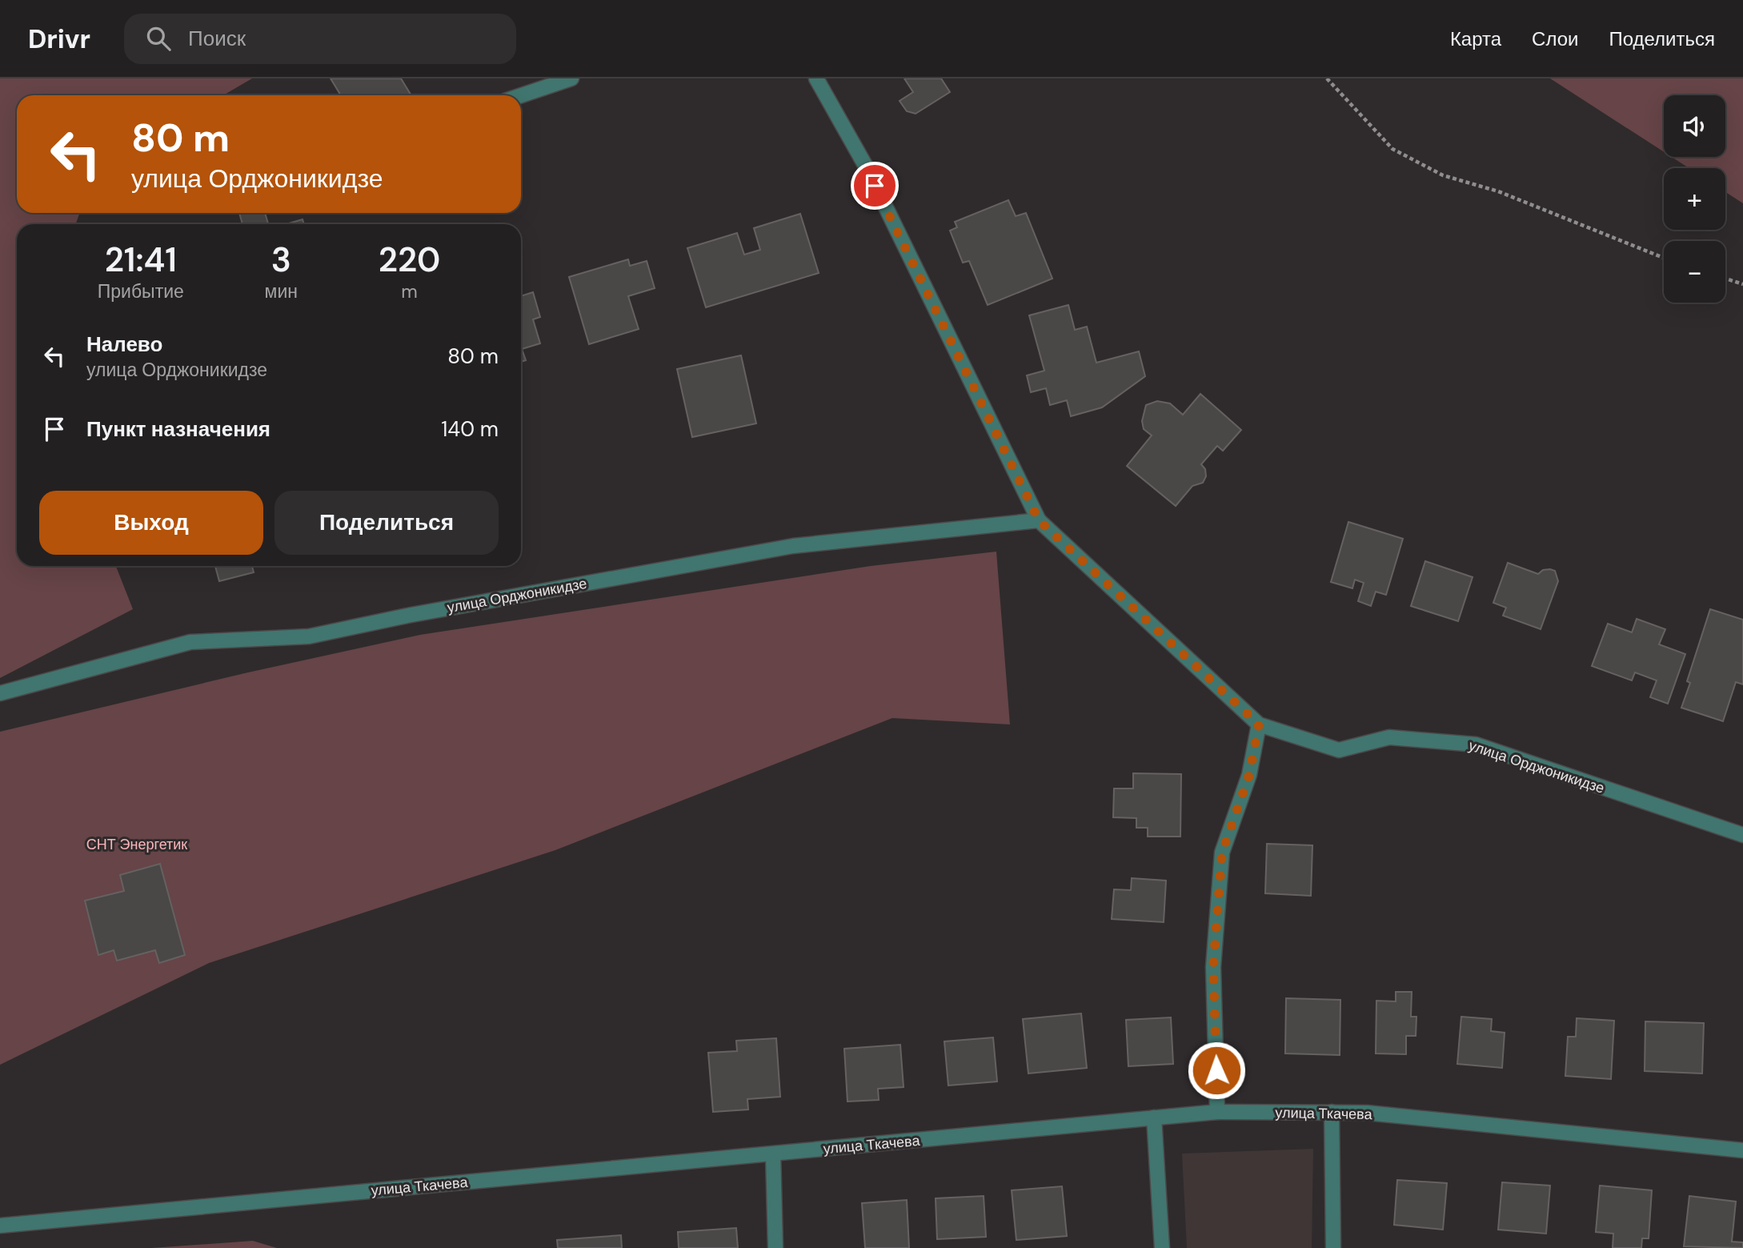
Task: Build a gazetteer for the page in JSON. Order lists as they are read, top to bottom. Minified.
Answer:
{"streets":{"street":["улица Орджоникидзе","улица Ткачева"]},"parks":["СНТ Энергетик"],"page":{"header":"Drivr","search":"Поиск","nav":["Карта","Слои","Поделиться"],"map_buttons":["+","−"],"turn":["80 m","улица Орджоникидзе"],"eta":["21:41","Прибытие","3","мин","220","m"],"list":[{"name":"Налево","note":"улица Орджоникидзе","value":"80 m"},{"name":"Пункт назначения","value":"140 m"}],"buttons":["Выход","Поделиться"]}}
